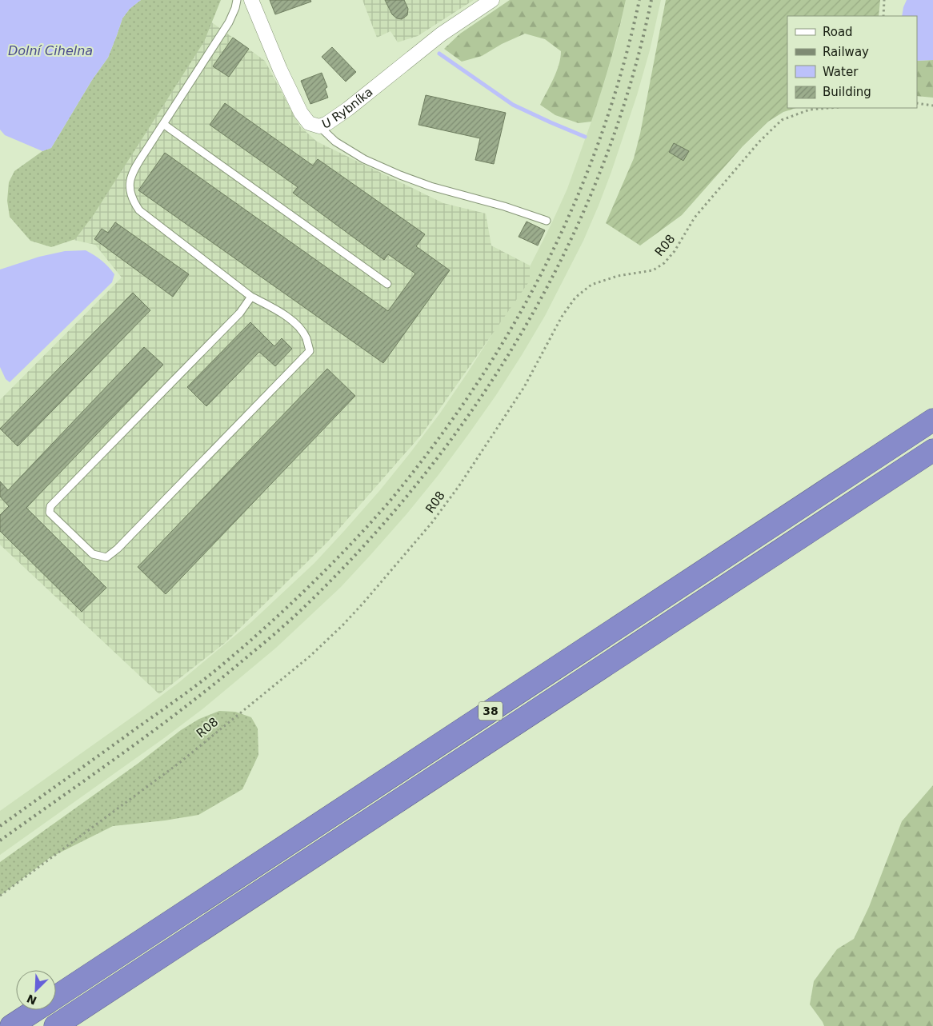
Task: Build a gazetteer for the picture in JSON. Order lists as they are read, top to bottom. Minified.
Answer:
{"streets":{"highway":["38"],"street":["U Rybníka"],"path":["R08"]},"water":["Dolní Cihelna"],"legend":["Road","Railway","Water","Building"],"north":"bottom left"}
